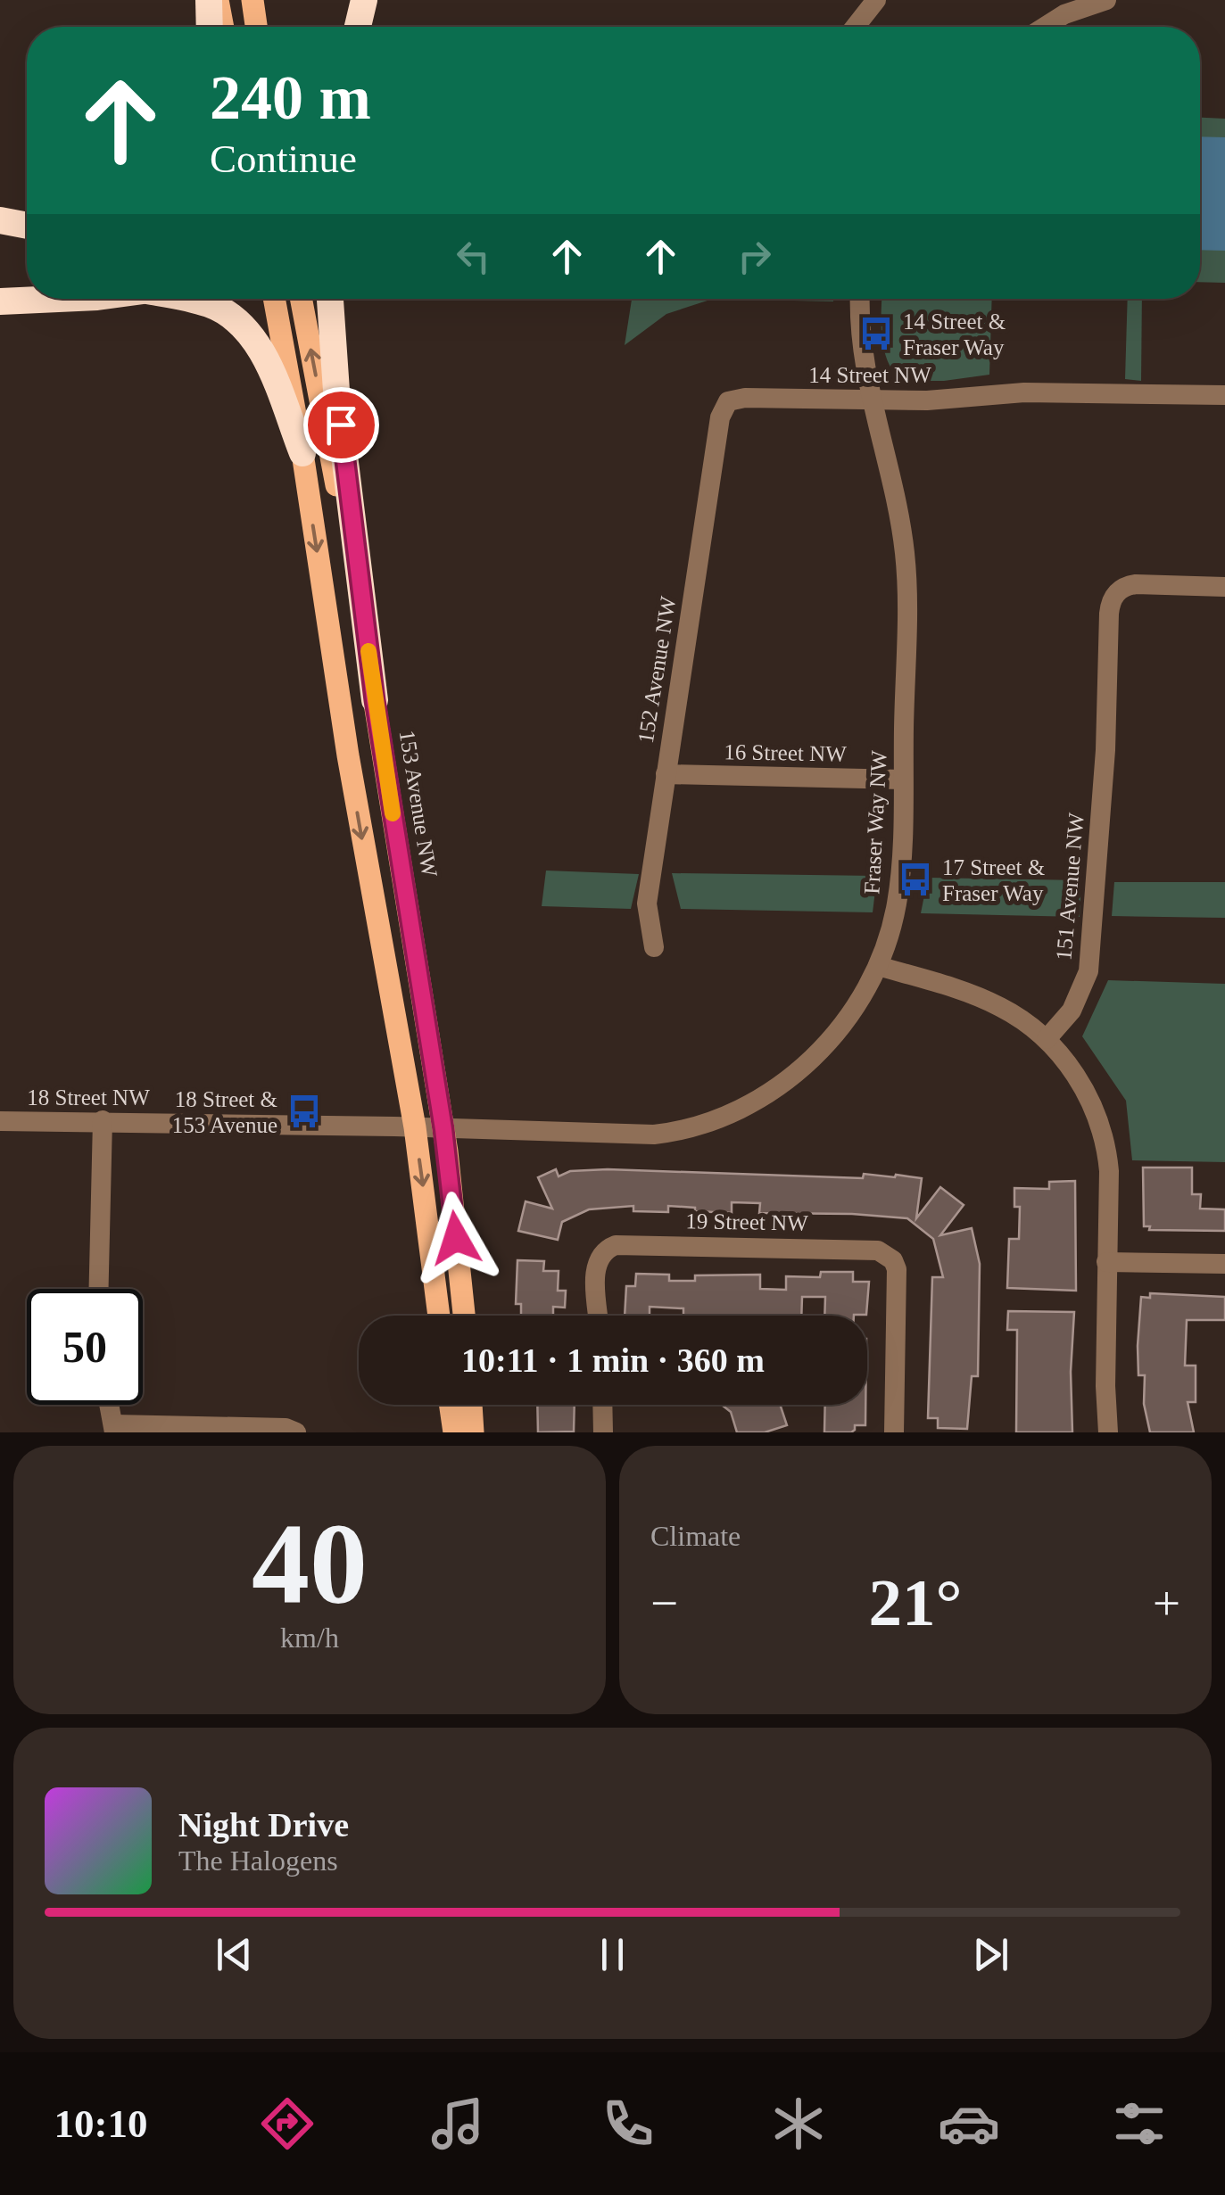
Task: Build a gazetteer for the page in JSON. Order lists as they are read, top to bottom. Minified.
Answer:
{"streets":{"main road":["153 Avenue NW"],"street":["14 Street NW","152 Avenue NW","16 Street NW","Fraser Way NW","151 Avenue NW","18 Street NW","19 Street NW"]},"crossings":[["14 Street NW","152 Avenue NW"],["14 Street NW","Fraser Way NW"],["152 Avenue NW","16 Street NW"],["16 Street NW","Fraser Way NW"],["153 Avenue NW","Fraser Way NW"],["153 Avenue NW","18 Street NW"],["Fraser Way NW","18 Street NW"]],"places":{"bus stop":["14 Street & Fraser Way","17 Street & Fraser Way","18 Street & 153 Avenue"]},"page":{"turn":["240 m","Continue"],"limit":"50","trip":"10:11 · 1 min · 360 m","tile":[["40","km/h"],"Climate"],"heat":["−","21°","+"],"song":["Night Drive","The Halogens"],"tabs":"10:10"}}
